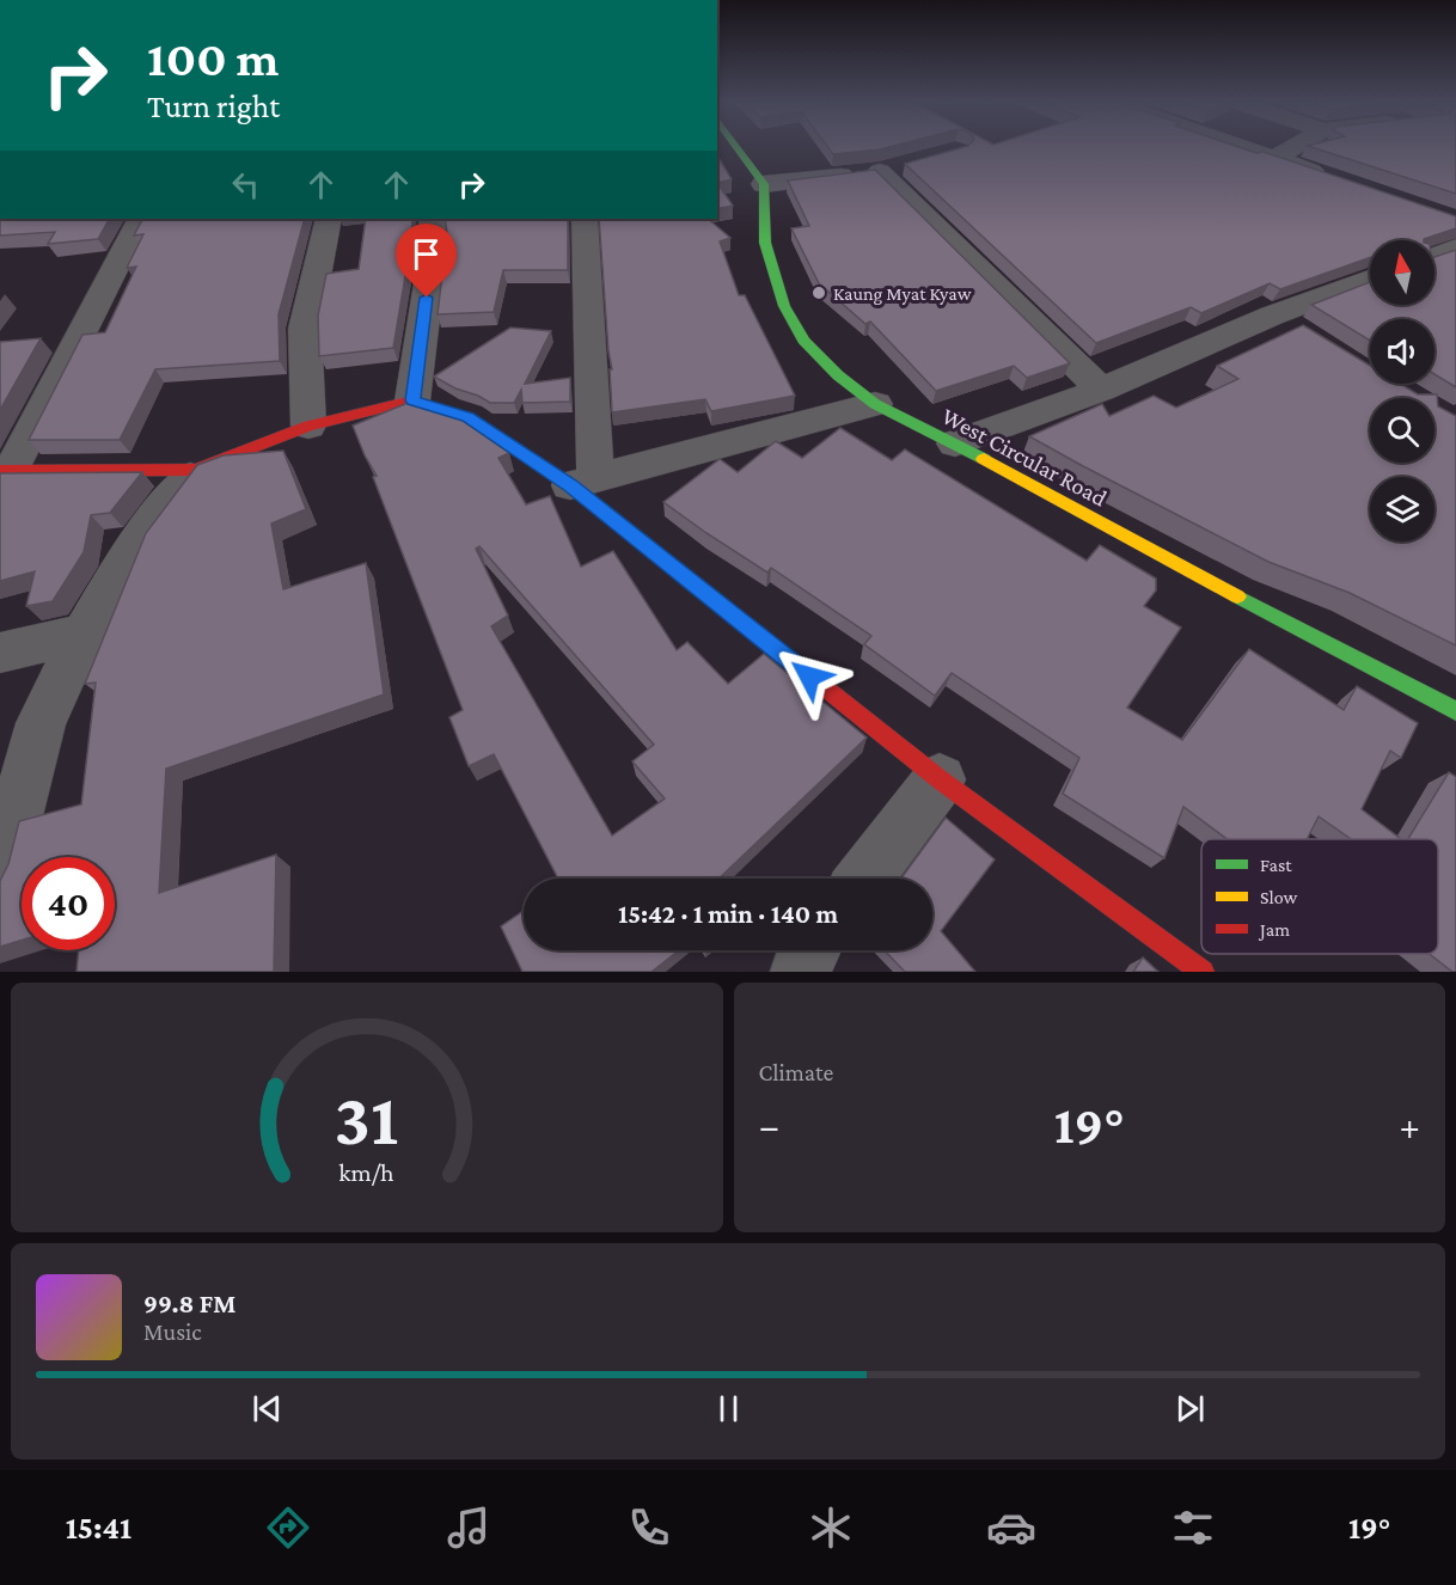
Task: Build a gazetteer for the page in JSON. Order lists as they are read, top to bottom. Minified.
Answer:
{"streets":{"street":["West Circular Road"]},"places":["Kaung Myat Kyaw"],"legend":["Fast","Slow","Jam"],"north":"top","page":{"turn":["100 m","Turn right"],"limit":"40","trip":"15:42 · 1 min · 140 m","tile":"Climate","heat":["−","19°","+"],"song":["99.8 FM","Music"],"tabs":["15:41","19°"],"gauge":["31","km/h"]}}
